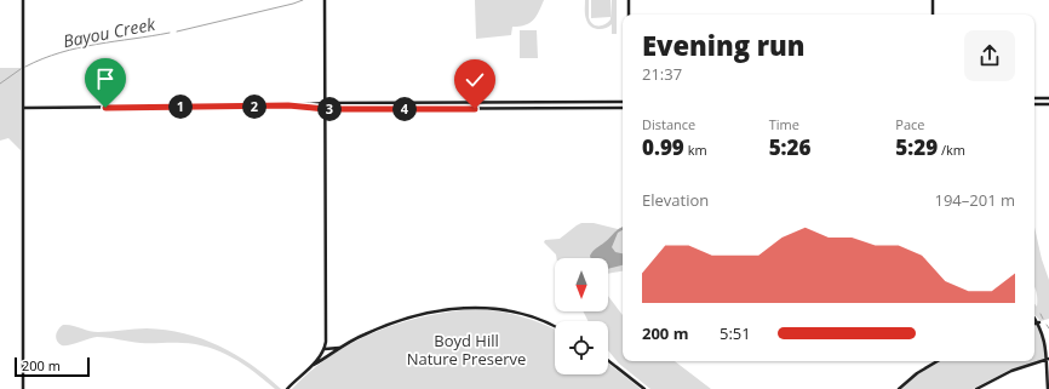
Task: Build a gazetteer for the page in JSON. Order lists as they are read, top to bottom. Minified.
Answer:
{"water":["Bayou Creek"],"parks":["Boyd Hill Nature Preserve"],"scale_bar":"200 m","north":"bottom","page":{"heading":["Evening run","21:37"],"pins":["1","2","3","4"],"stats":[["Distance","0.99 km"],["Time","5:26"],["Pace","5:29 /km"]],"chart":["Elevation","194–201 m"],"list":[{"name":"200 m","note":"5:51"}],"scale":"200 m"}}
